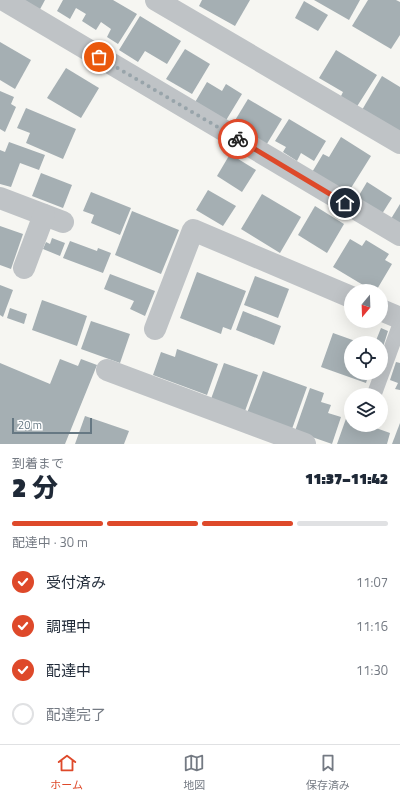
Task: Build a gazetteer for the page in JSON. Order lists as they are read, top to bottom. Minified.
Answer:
{"scale_bar":"20 m","north":"bottom","page":{"scale":"20 m","heading":["2 分","到着まで","11:37–11:42"],"bar":"配達中 · 30 m","list":[["受付済み","11:07"],["調理中","11:16"],["配達中","11:30"],"配達完了"],"tabs":["ホーム","地図","保存済み"]}}
